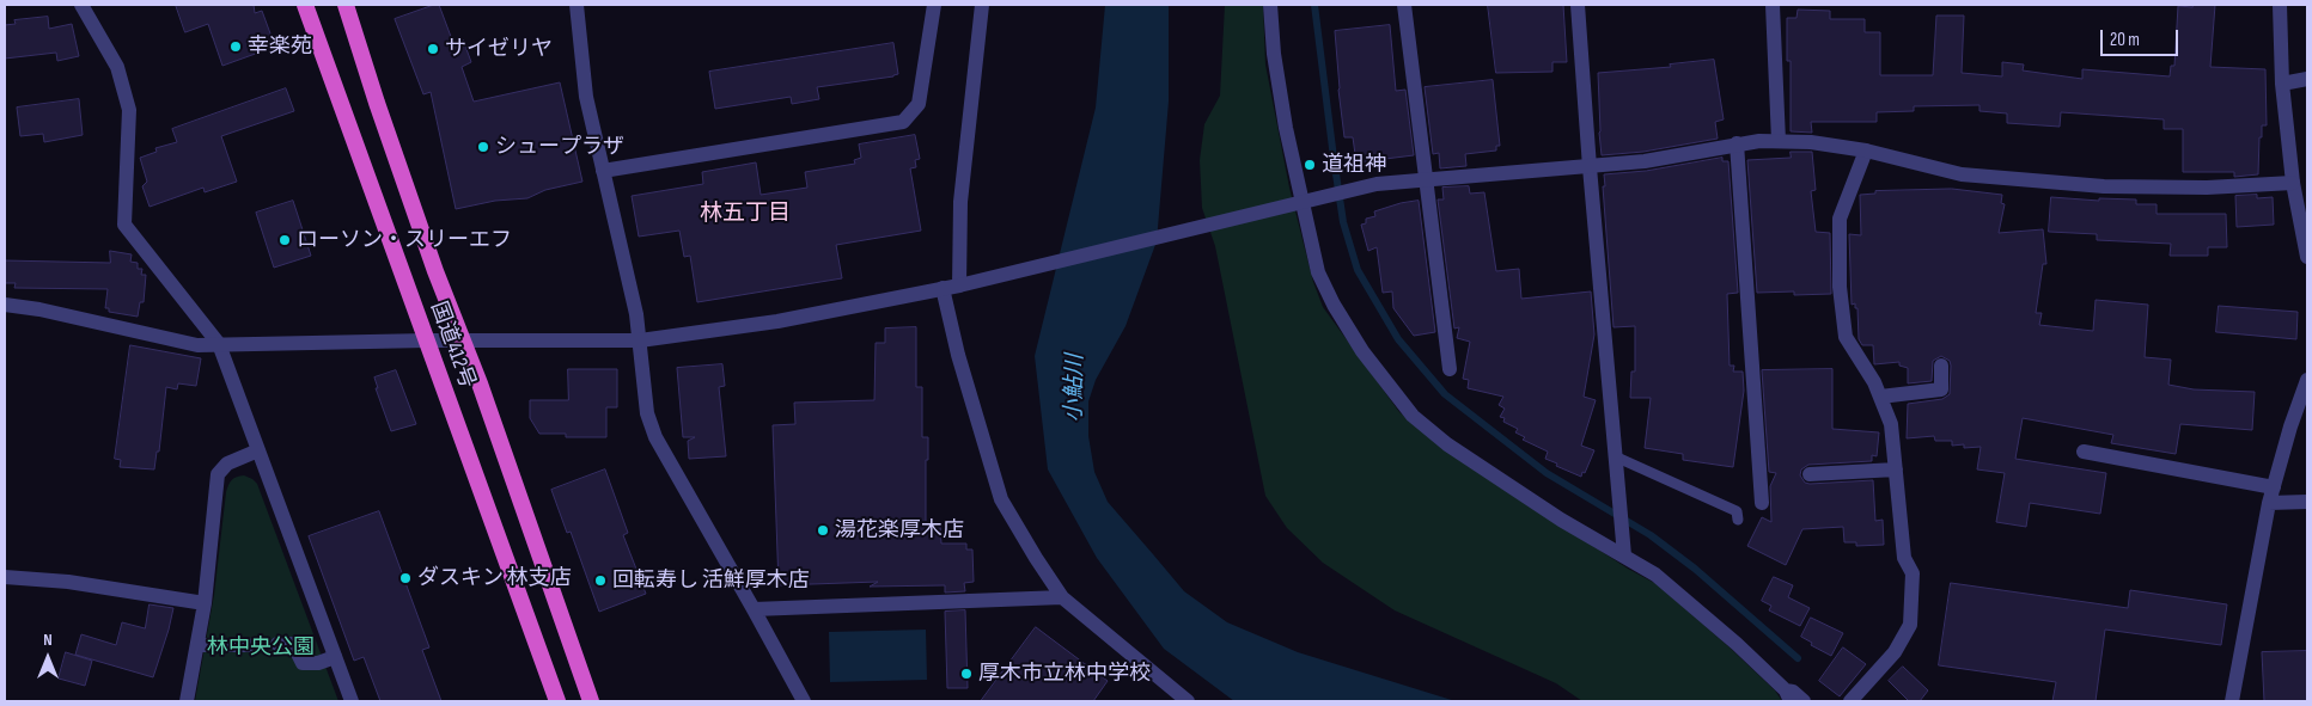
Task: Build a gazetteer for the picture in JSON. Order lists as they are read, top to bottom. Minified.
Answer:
{"streets":{"highway":["国道412号"]},"districts":["林五丁目"],"water":["小鮎川"],"parks":["林中央公園"],"places":["幸楽苑","サイゼリヤ","シュープラザ","道祖神","ローソン・スリーエフ","湯花楽厚木店","ダスキン 林支店","回転寿し 活鮮厚木店","厚木市立林中学校"],"scale_bar":"20 m","north":"top"}
